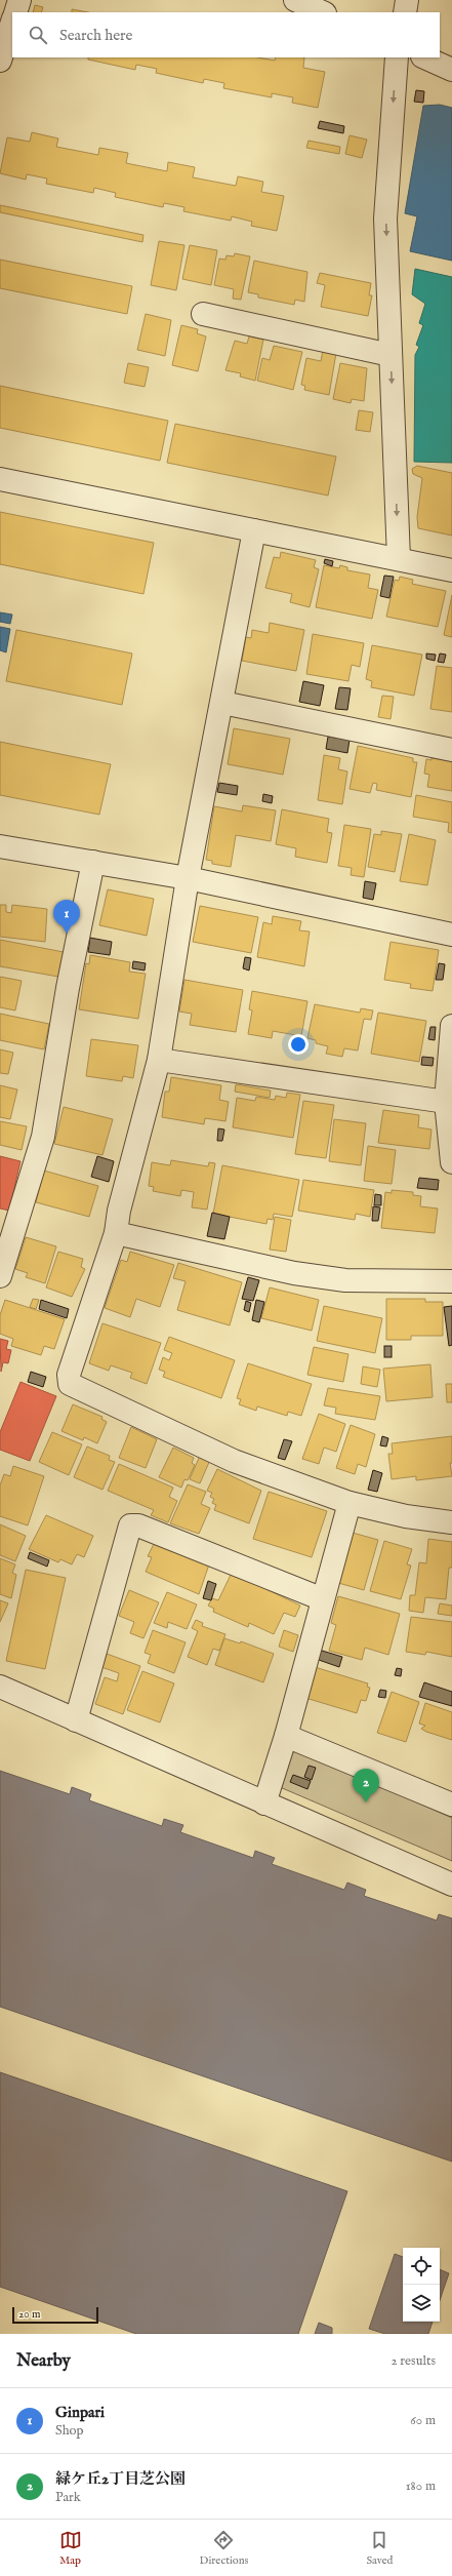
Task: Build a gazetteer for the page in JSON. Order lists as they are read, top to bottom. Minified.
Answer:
{"scale_bar":"20 m","page":{"search":"Search here","pins":["1","2"],"scale":"20 m","heading":["Nearby","2 results"],"list":[{"mark":"1","name":"Ginpari","note":"Shop","value":"60 m"},{"mark":"2","name":"緑ケ丘2丁目芝公園","note":"Park","value":"180 m"}],"nav":["Map","Directions","Saved"]}}
